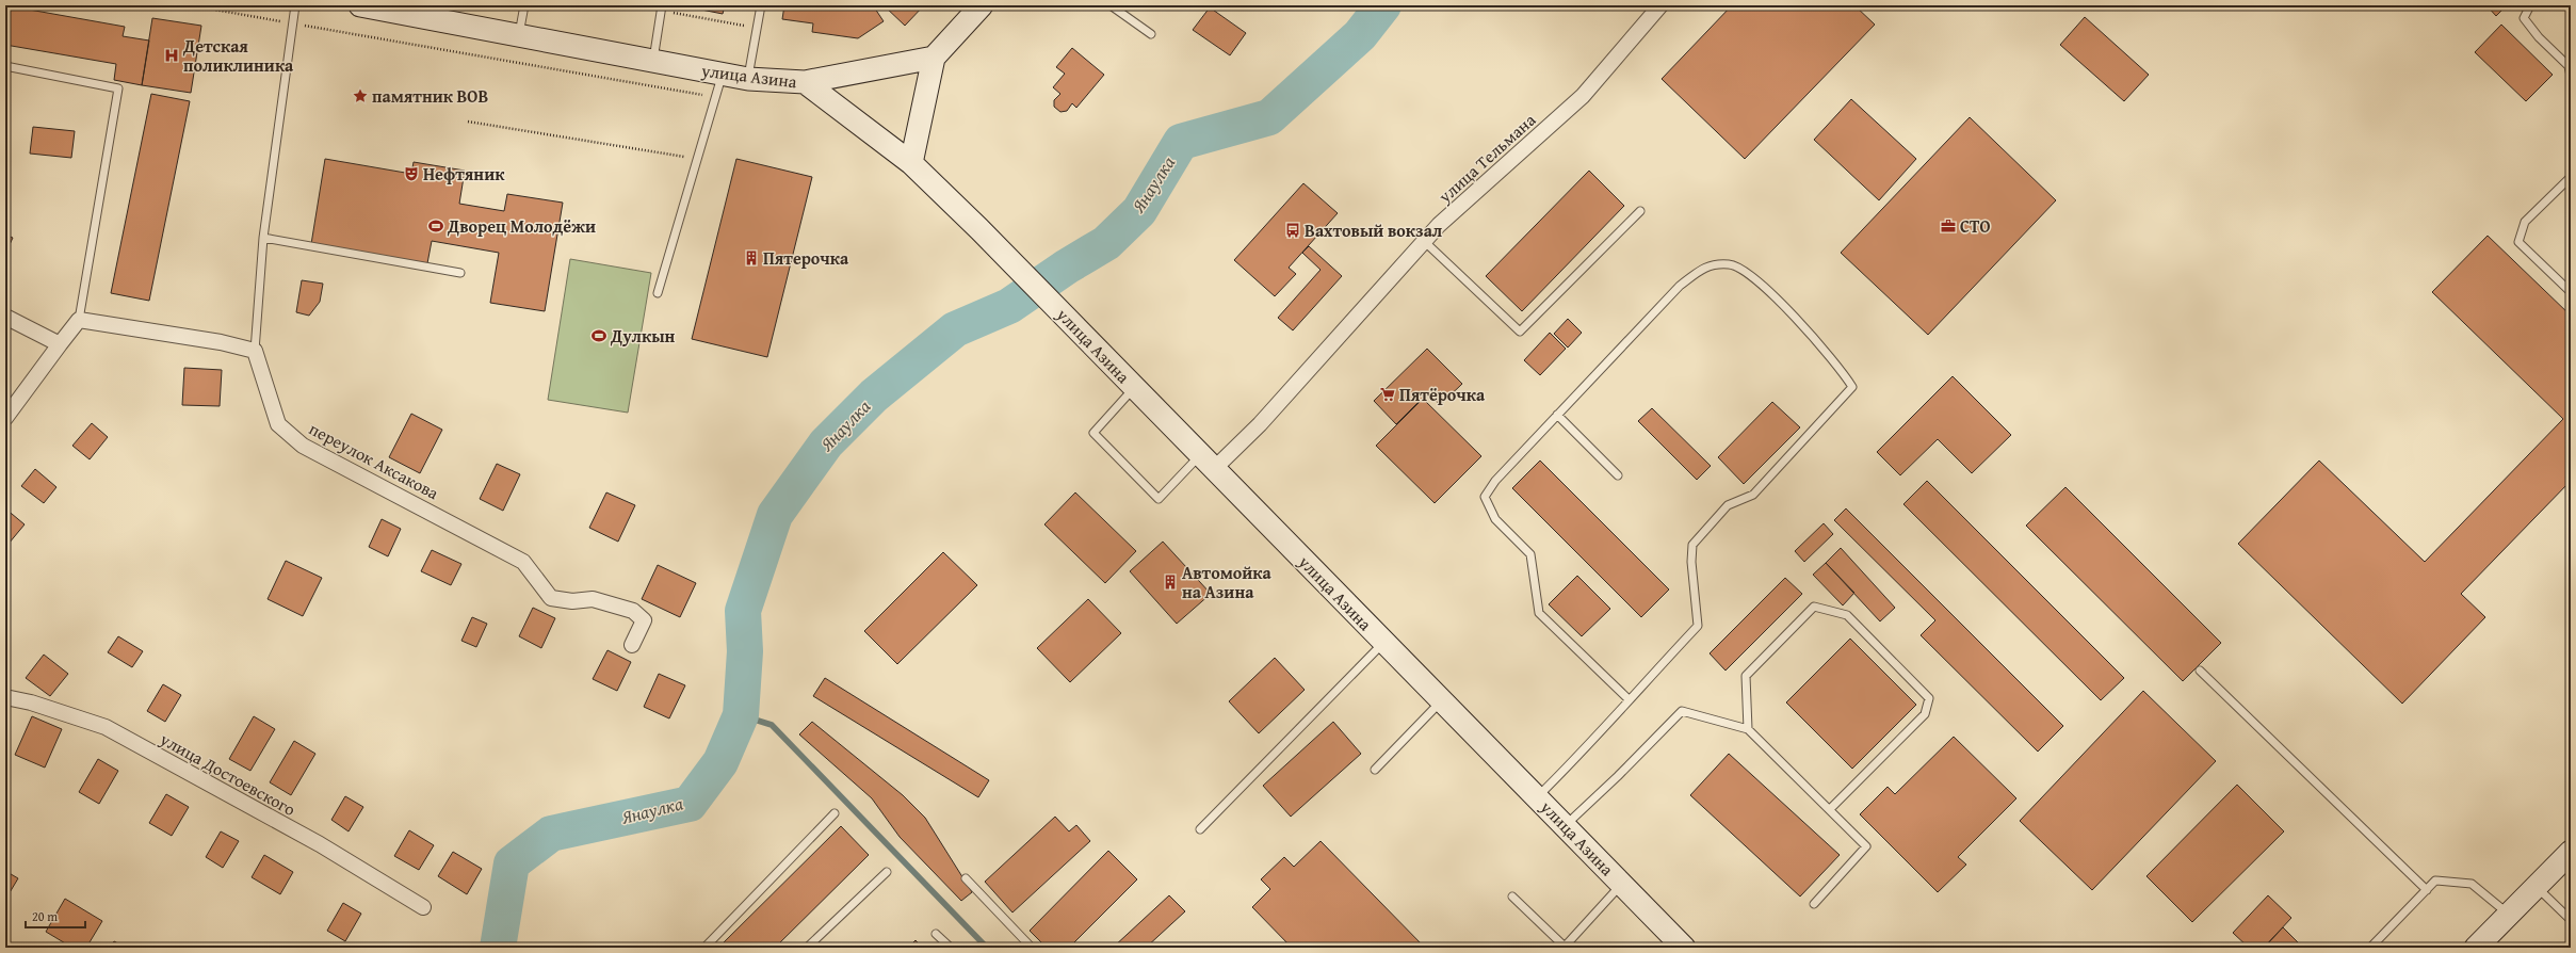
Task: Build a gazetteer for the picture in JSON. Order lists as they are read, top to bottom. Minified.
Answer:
{"streets":{"street":["улица Азина","улица Тельмана","переулок Аксакова","улица Достоевского"]},"crossings":[["улица Азина","улица Тельмана"]],"water":["Янаулка"],"places":{"hospital":["Детская поликлиника"],"place":["памятник ВОВ"],"theatre":["Нефтяник"],"sports":["Дворец Молодёжи","Дулкын"],"office":["СТО"],"bus stop":["Вахтовый вокзал"],"building":["Пятерочка","Автомойка на Азина"],"supermarket":["Пятёрочка"]},"scale_bar":"20 m"}
